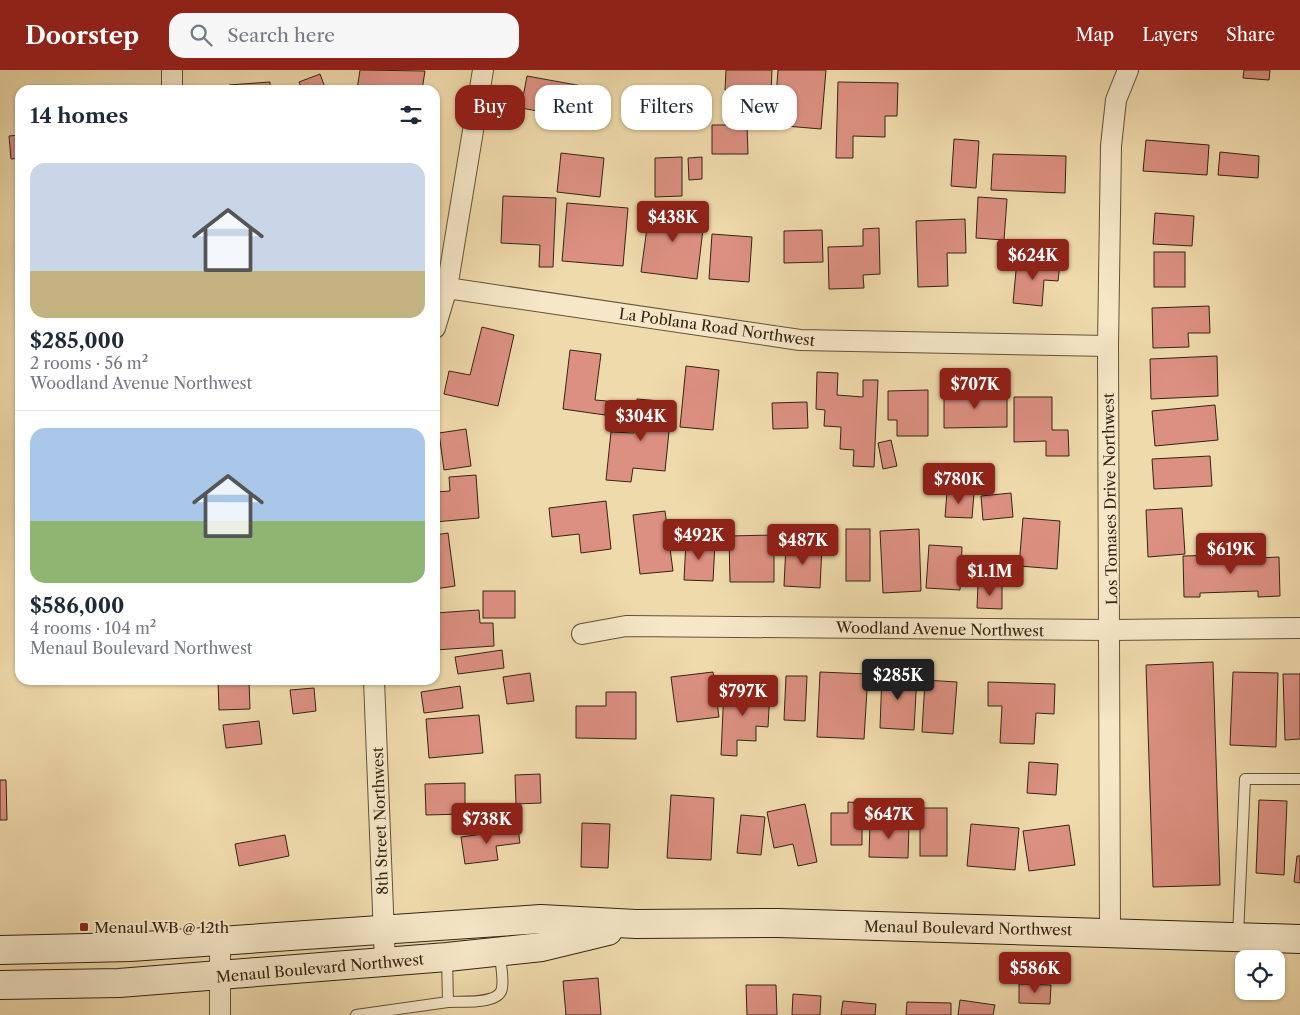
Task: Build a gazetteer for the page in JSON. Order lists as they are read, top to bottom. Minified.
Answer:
{"streets":{"main road":["Menaul Boulevard Northwest"],"street":["La Poblana Road Northwest","Los Tomases Drive Northwest","Woodland Avenue Northwest","8th Street Northwest"]},"crossings":[["La Poblana Road Northwest","Los Tomases Drive Northwest"],["Los Tomases Drive Northwest","Woodland Avenue Northwest"],["Los Tomases Drive Northwest","Menaul Boulevard Northwest"],["8th Street Northwest","Menaul Boulevard Northwest"]],"places":{"transit":["Menaul WB @ 12th"]},"page":{"header":"Doorstep","search":"Search here","nav":["Map","Layers","Share"],"chip":["Buy","Rent","Filters","New"],"heading":"14 homes","list":[{"name":"$285,000","note":"2 rooms · 56 m² · Woodland Avenue Northwest"},{"name":"$586,000","note":"4 rooms · 104 m² · Menaul Boulevard Northwest"}],"price":["$438K","$624K","$707K","$304K","$780K","$492K","$487K","$619K","$1.1M","$285K","$797K","$647K","$738K","$586K"]}}
